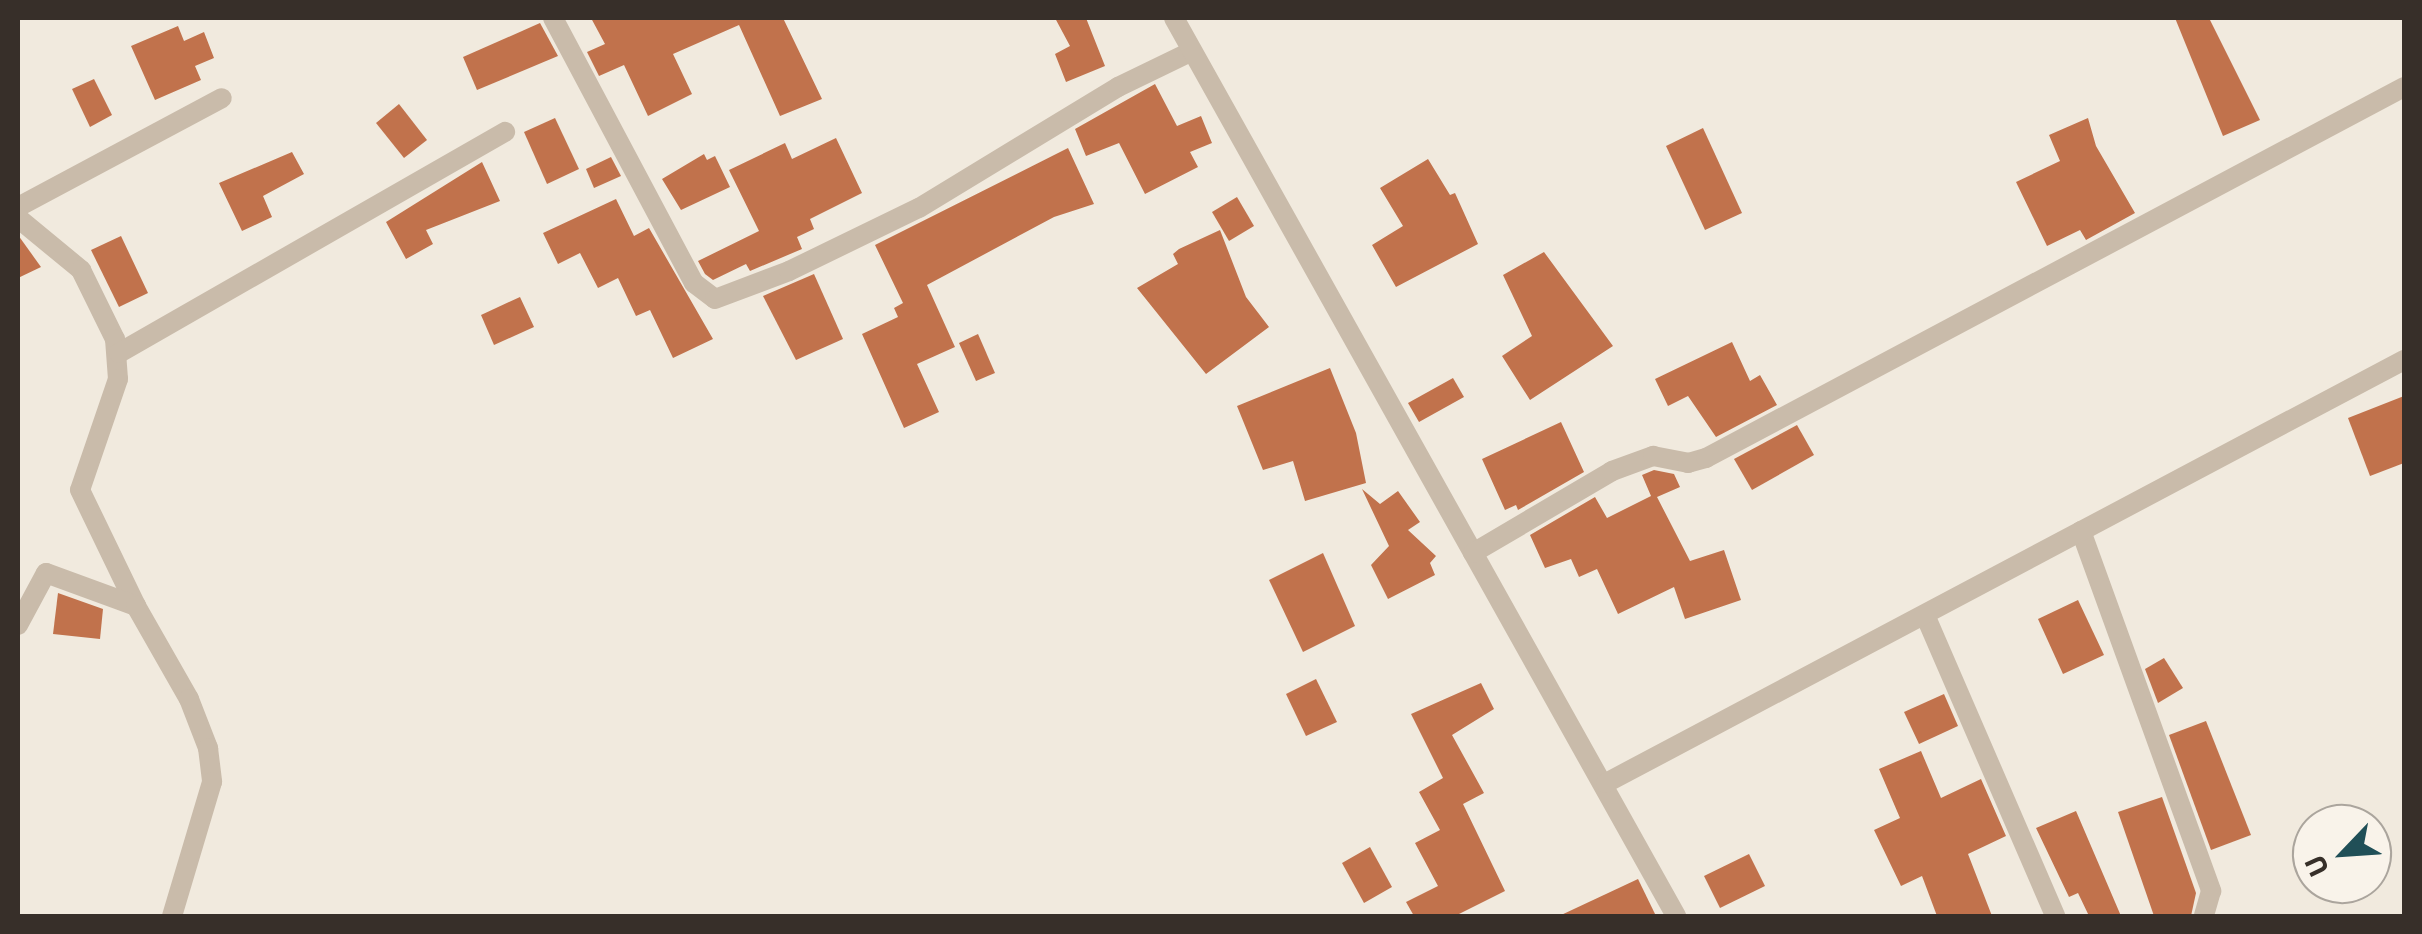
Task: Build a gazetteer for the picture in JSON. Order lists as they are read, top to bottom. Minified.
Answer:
{"north":"bottom left"}
